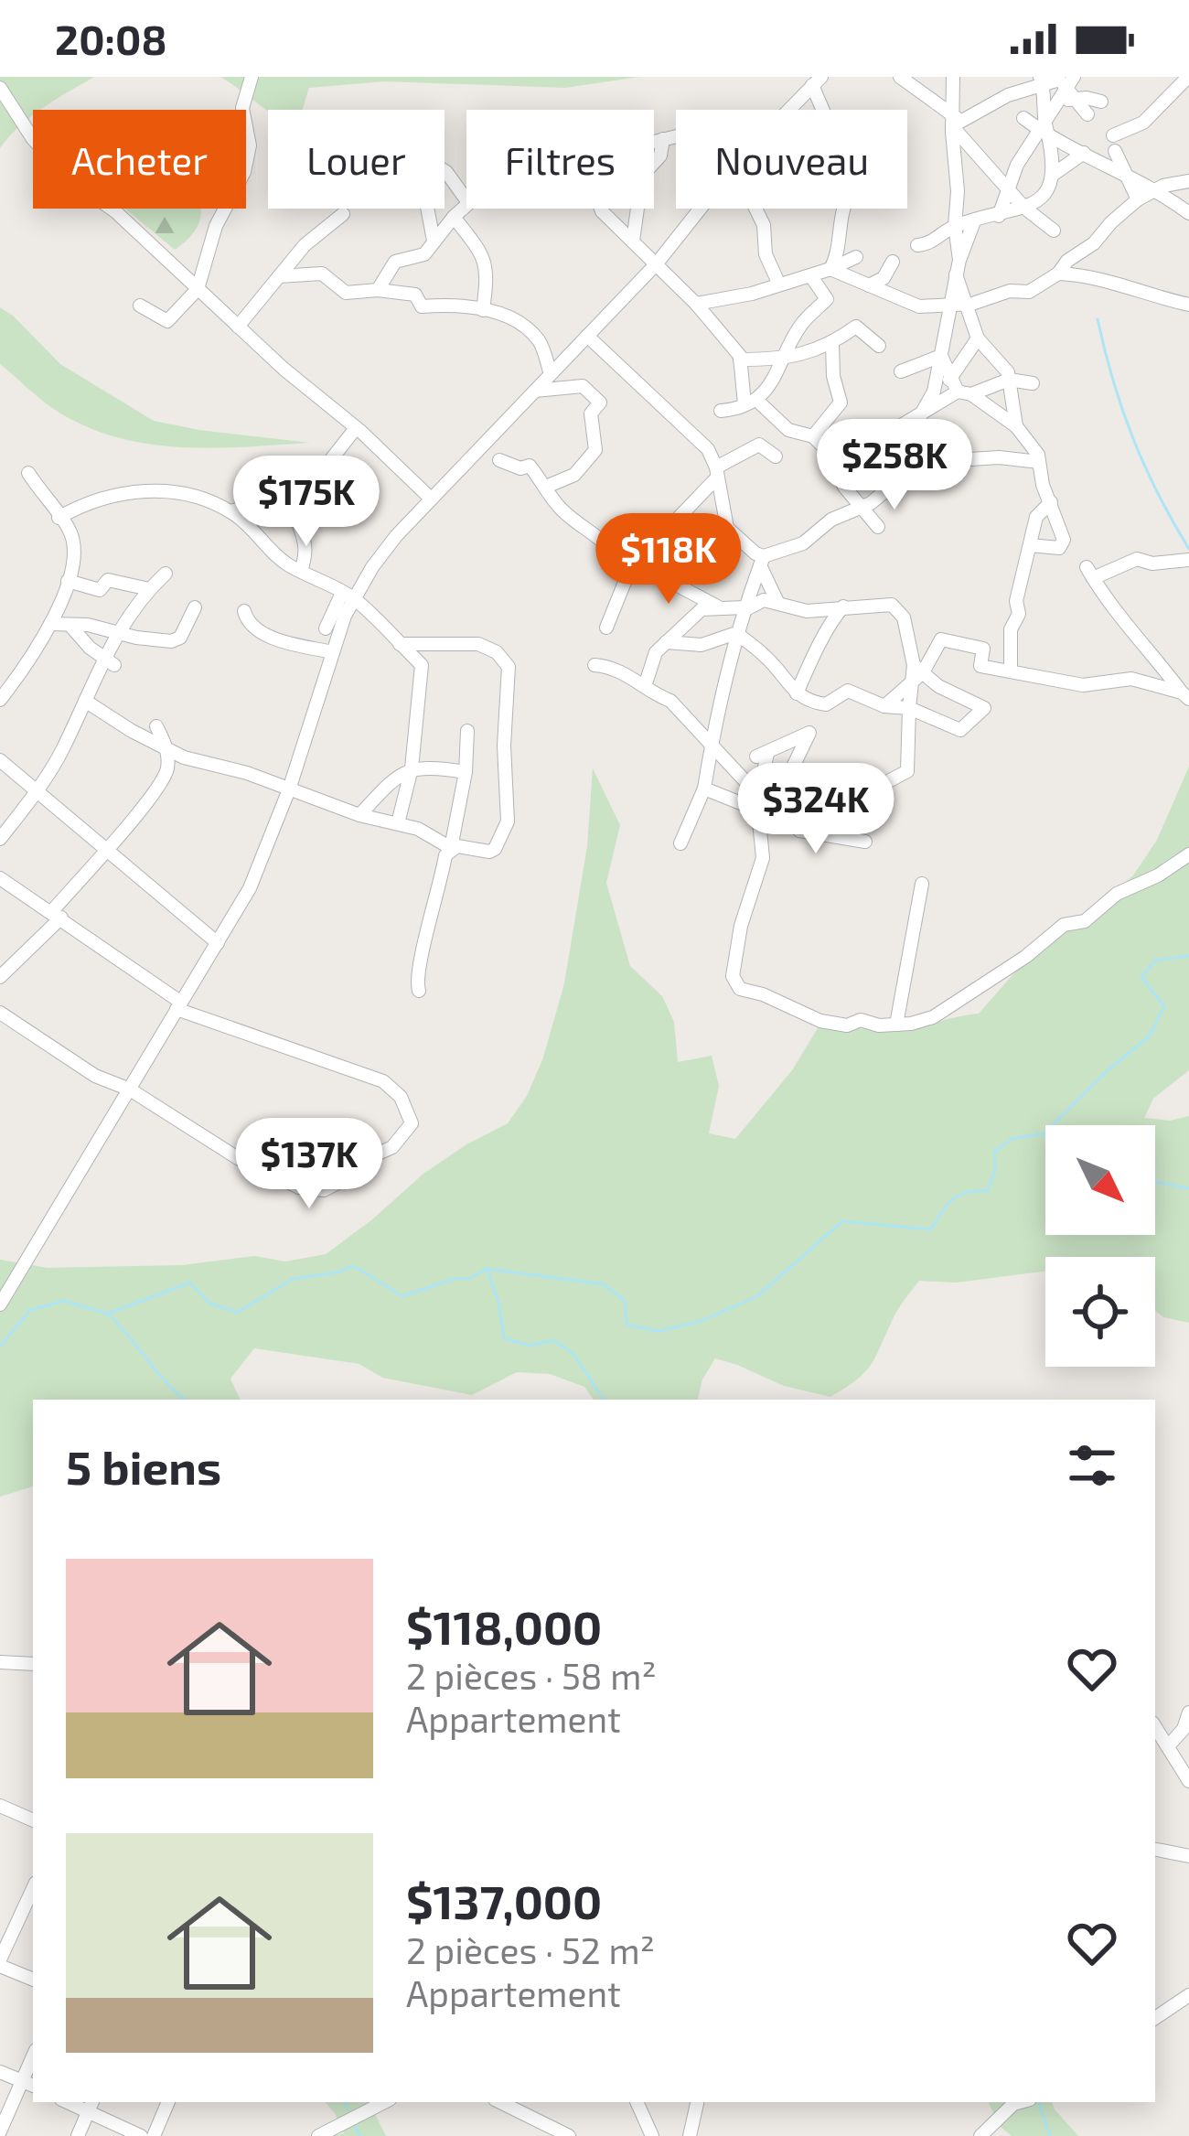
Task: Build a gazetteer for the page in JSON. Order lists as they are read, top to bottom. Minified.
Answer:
{"north":"bottom right","page":{"status":"20:08","chip":["Acheter","Louer","Filtres","Nouveau"],"price":["$258K","$175K","$118K","$324K","$137K"],"heading":"5 biens","list":[{"name":"$118,000","note":"2 pièces · 58 m² · Appartement"},{"name":"$137,000","note":"2 pièces · 52 m² · Appartement"}]}}
